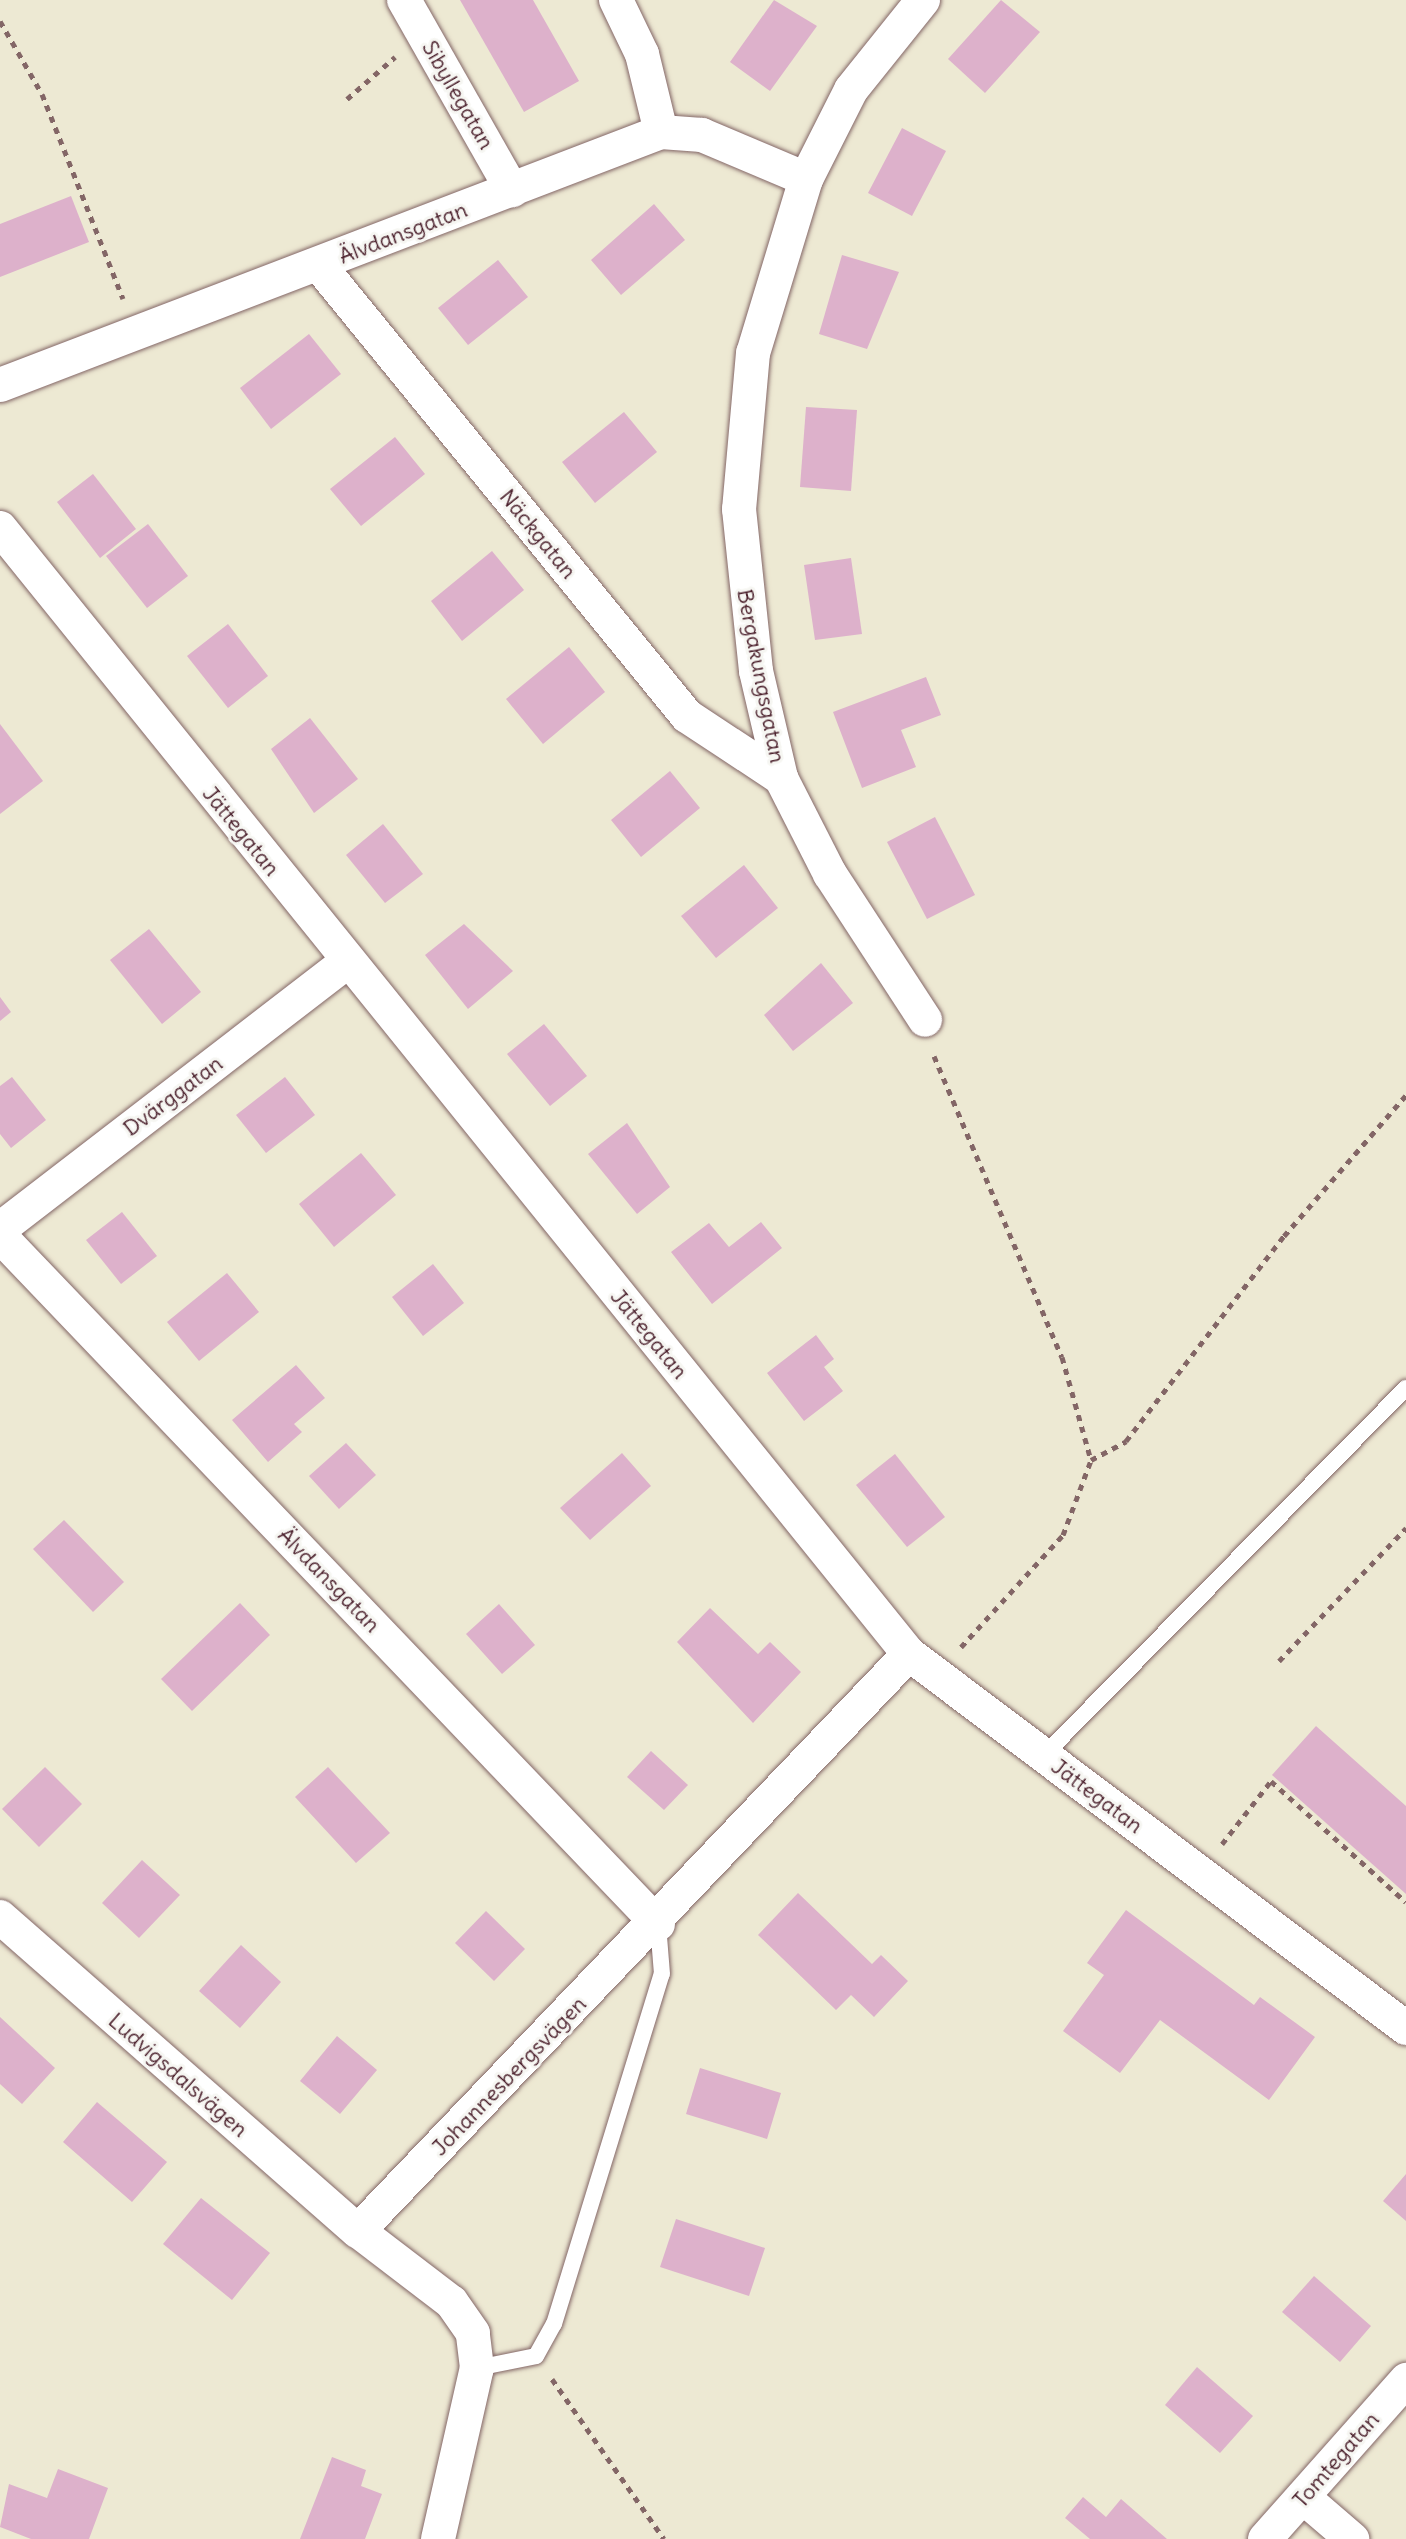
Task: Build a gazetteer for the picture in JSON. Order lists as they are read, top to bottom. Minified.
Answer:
{"streets":{"street":["Sibyllegatan","Älvdansgatan","Näckgatan","Bergakungsgatan","Jättegatan","Dvärggatan","Ludvigsdalsvägen","Johannesbergsvägen","Tomtegatan"]},"crossings":[["Sibyllegatan","Älvdansgatan"],["Älvdansgatan","Näckgatan"],["Älvdansgatan","Bergakungsgatan"],["Älvdansgatan","Johannesbergsvägen"],["Näckgatan","Bergakungsgatan"],["Jättegatan","Dvärggatan"],["Jättegatan","Johannesbergsvägen"],["Ludvigsdalsvägen","Johannesbergsvägen"]]}
